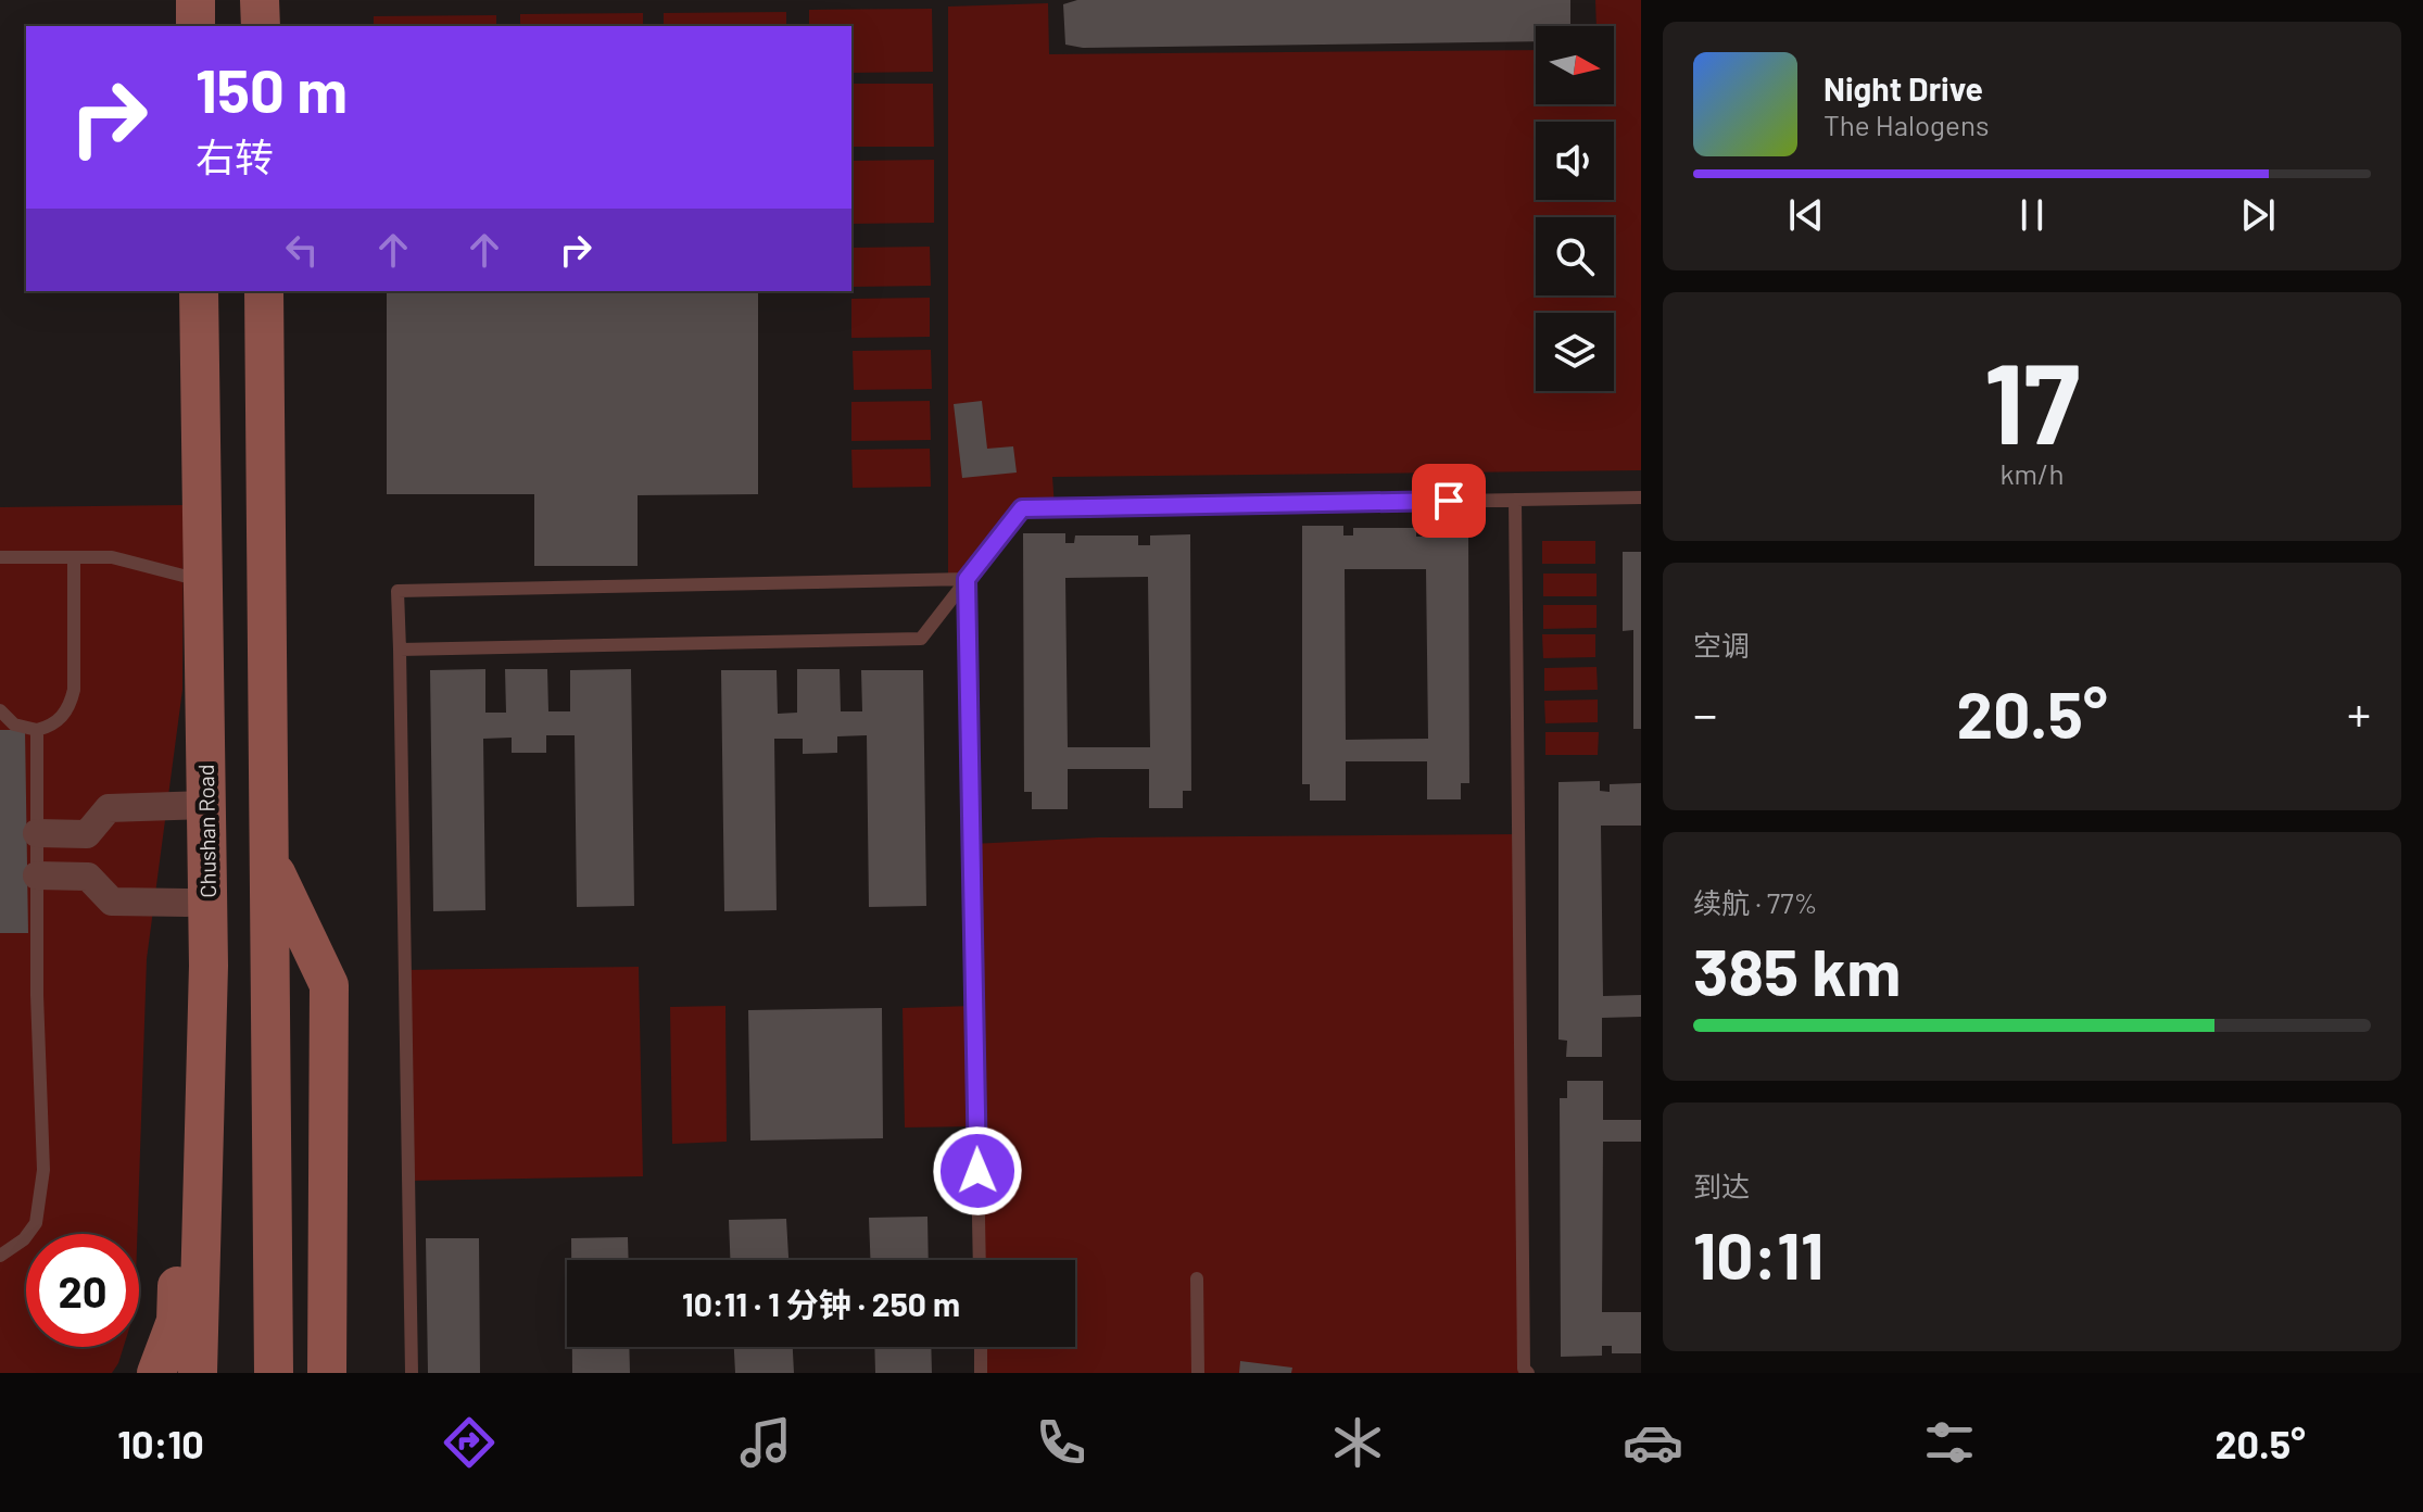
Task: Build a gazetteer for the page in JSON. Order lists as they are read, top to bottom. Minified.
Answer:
{"streets":{"main road":["Chushan Road"]},"north":"right","page":{"turn":["150 m","右转"],"song":["Night Drive","The Halogens"],"tile":[["17","km/h"],"空调",["续航 · 77%","385 km"],["到达","10:11"]],"heat":["−","20.5°","+"],"limit":"20","trip":"10:11 · 1 分钟 · 250 m","tabs":["10:10","20.5°"]}}
